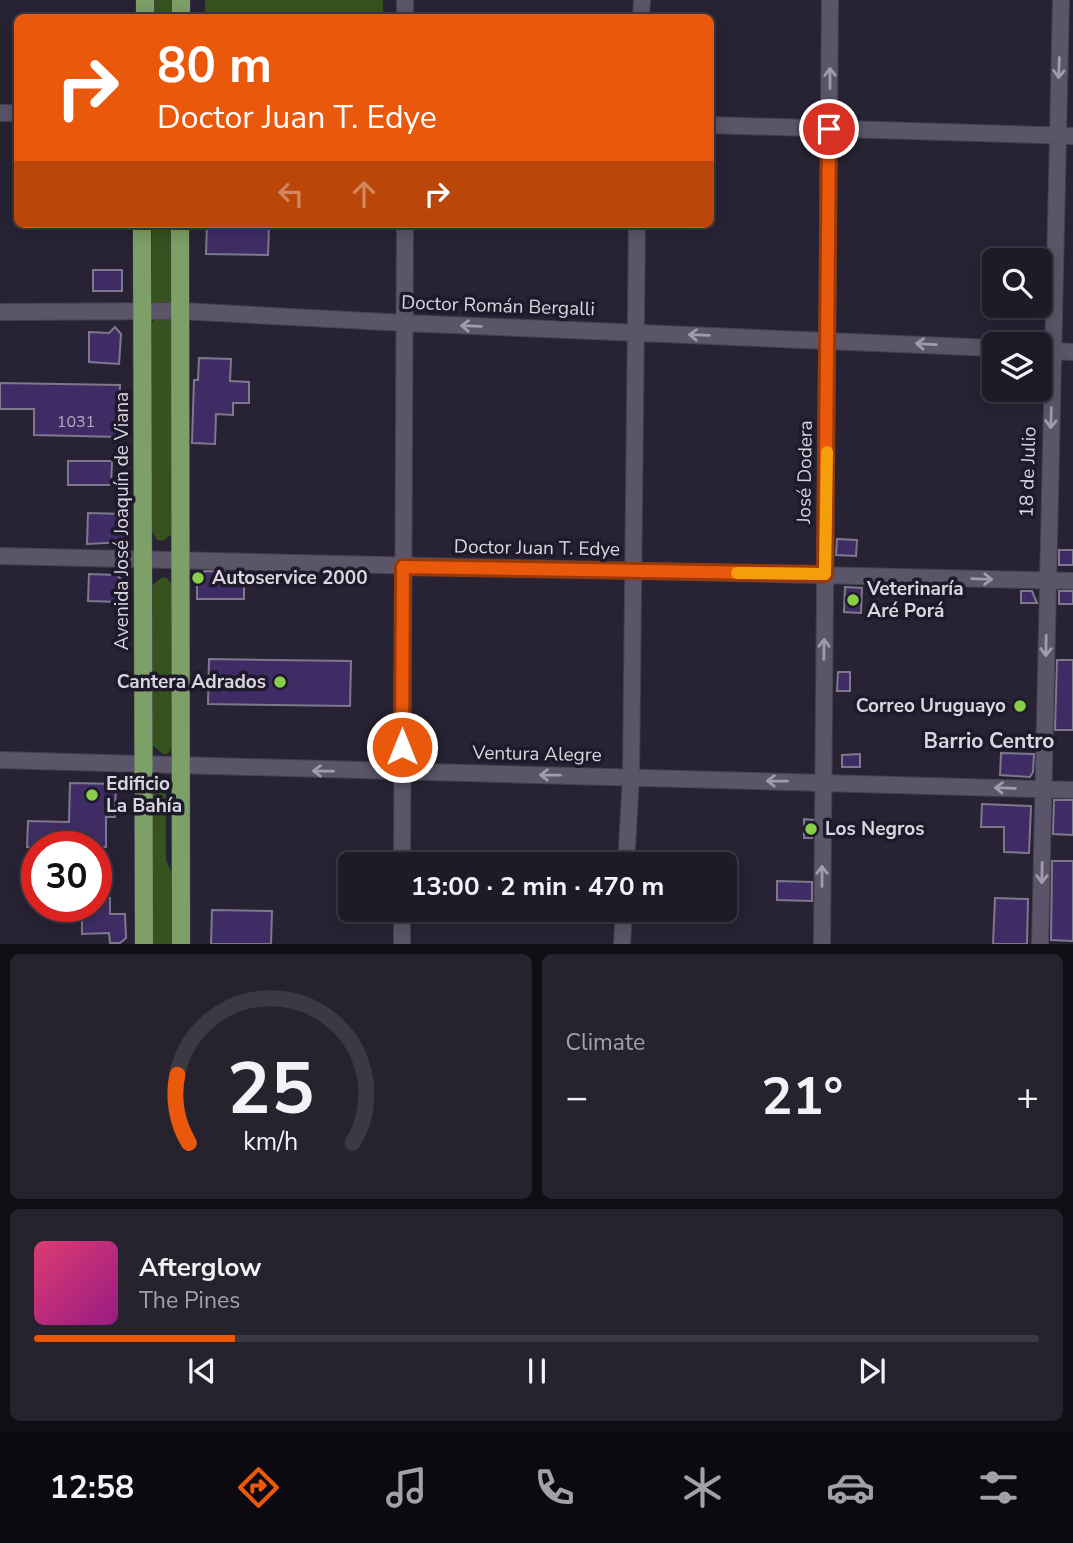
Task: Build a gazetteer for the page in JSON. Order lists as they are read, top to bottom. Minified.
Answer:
{"streets":{"main road":["Avenida José Joaquín de Viana"],"street":["Doctor Román Bergalli","José Dodera","18 de Julio","Doctor Juan T. Edye","Ventura Alegre"]},"crossings":[["Doctor Román Bergalli","José Dodera"],["Doctor Román Bergalli","Avenida José Joaquín de Viana"],["José Dodera","Doctor Juan T. Edye"],["José Dodera","Ventura Alegre"],["18 de Julio","Doctor Juan T. Edye"],["18 de Julio","Ventura Alegre"],["Avenida José Joaquín de Viana","Doctor Juan T. Edye"],["Avenida José Joaquín de Viana","Ventura Alegre"]],"one_way":["Doctor Román Bergalli","José Dodera","18 de Julio","Ventura Alegre"],"districts":["Barrio Centro"],"places":["Autoservice 2000","Veterinaría Aré Porá","Cantera Adrados","Correo Uruguayo","Edificio La Bahía","Los Negros"],"house_numbers":["1031"],"page":{"turn":["80 m","Doctor Juan T. Edye"],"limit":"30","trip":"13:00 · 2 min · 470 m","tile":"Climate","heat":["−","21°","+"],"song":["Afterglow","The Pines"],"tabs":"12:58","gauge":["25","km/h"]}}
